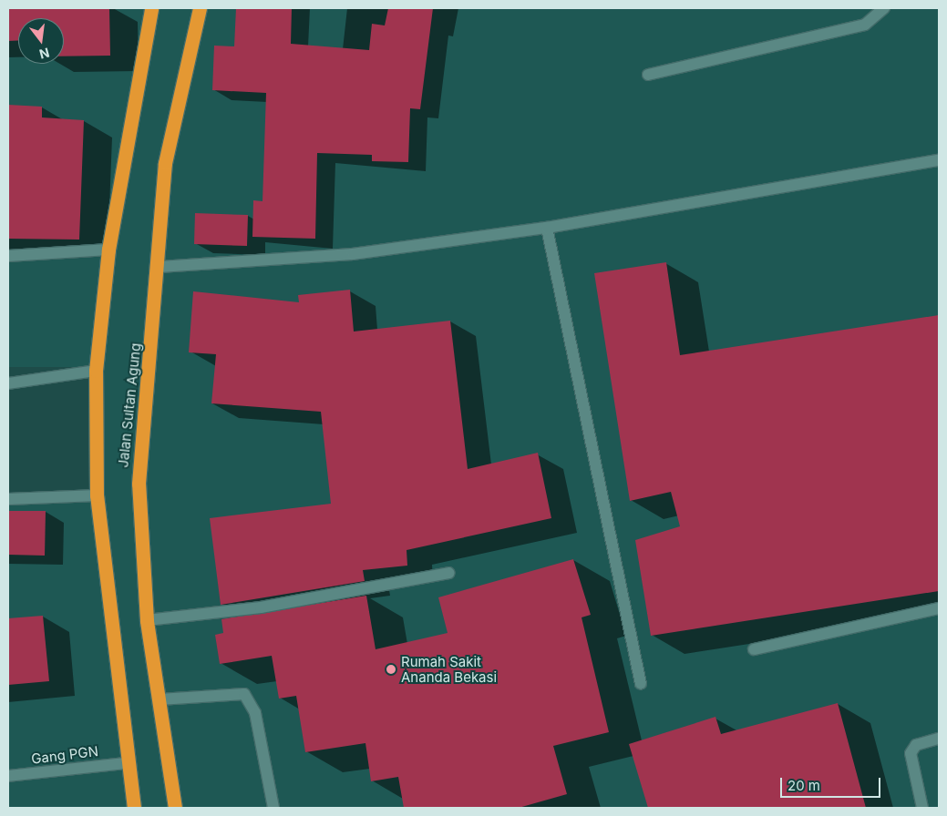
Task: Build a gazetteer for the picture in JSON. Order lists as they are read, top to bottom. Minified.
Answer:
{"streets":{"highway":["Jalan Sultan Agung"],"street":["Gang PGN"]},"crossings":[["Jalan Sultan Agung","Gang PGN"]],"places":["Rumah Sakit Ananda Bekasi"],"scale_bar":"20 m","north":"bottom"}
